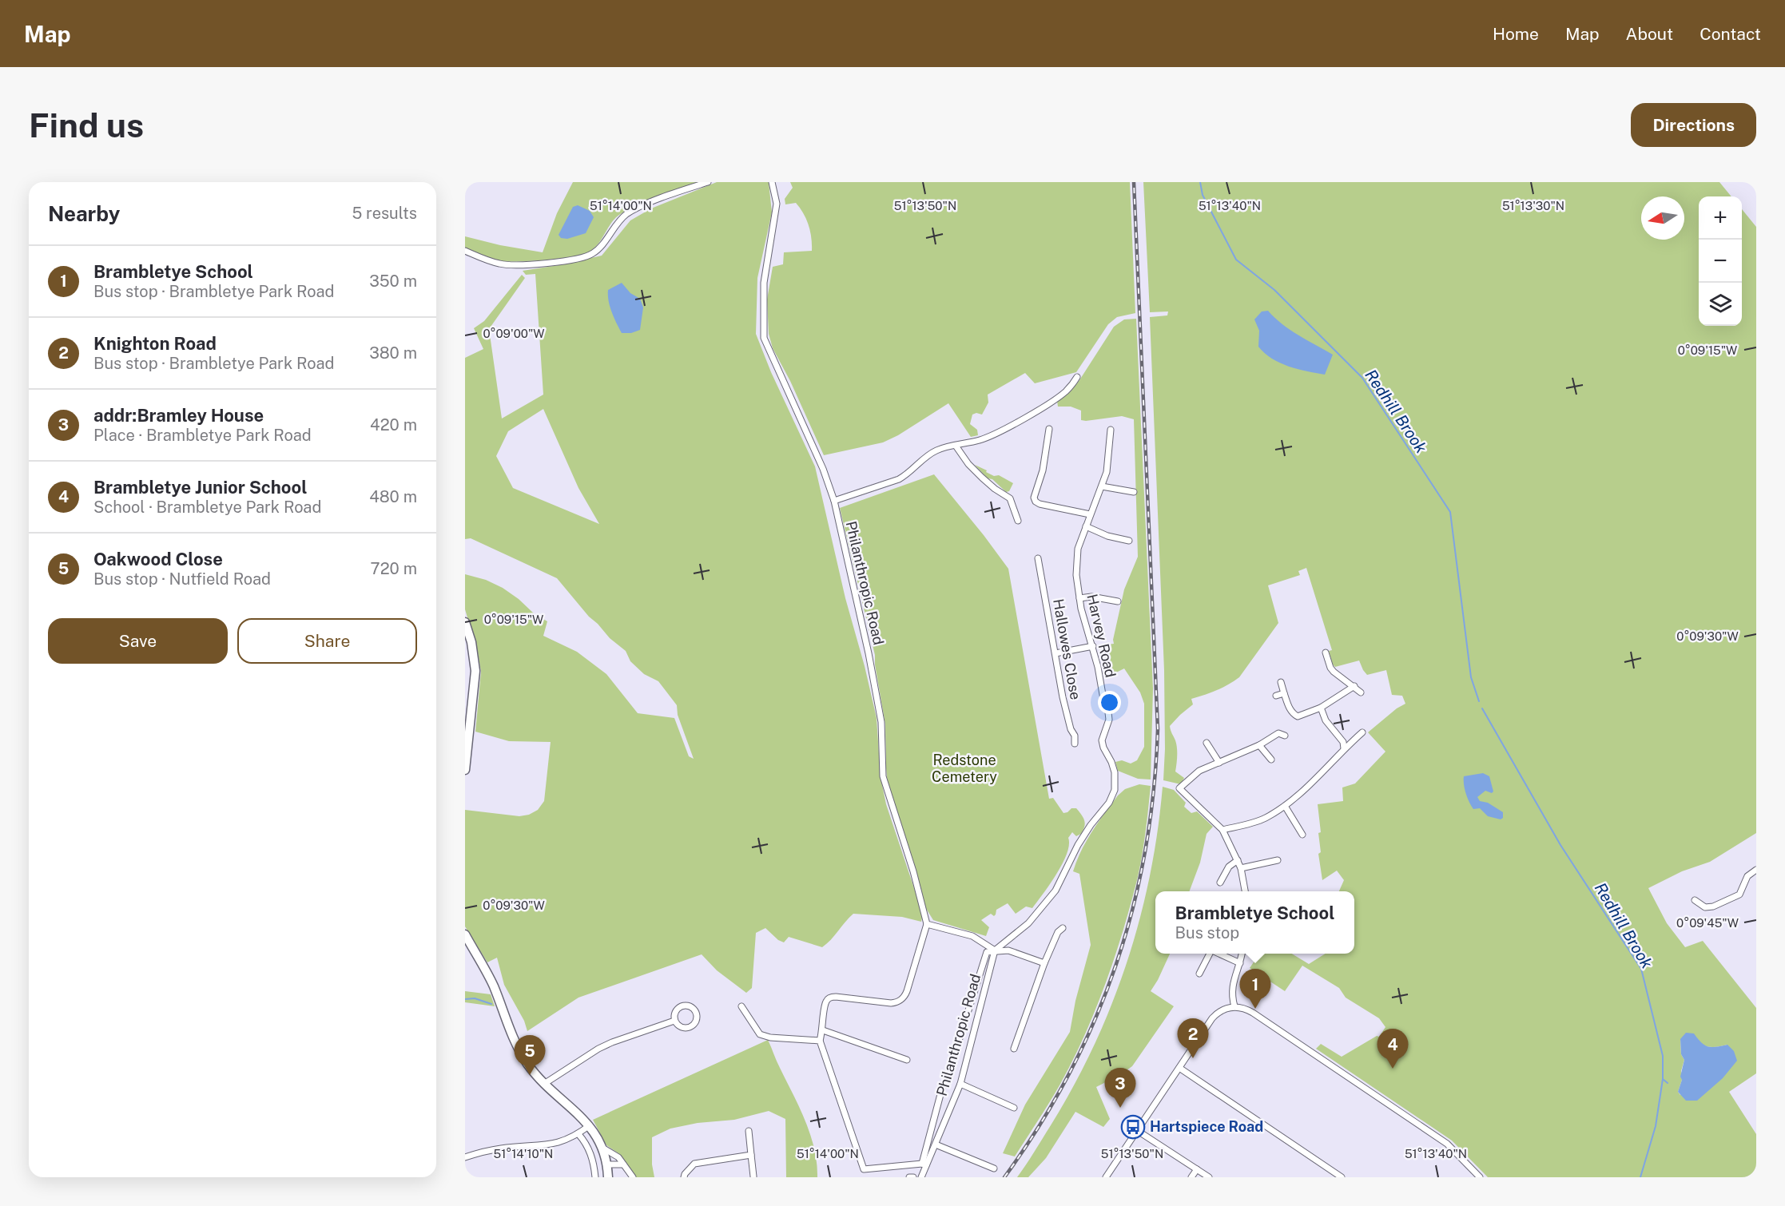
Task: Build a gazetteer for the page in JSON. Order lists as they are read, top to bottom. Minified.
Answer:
{"streets":{"street":["Philanthropic Road","Harvey Road","Hallowes Close"]},"crossings":[["Philanthropic Road","Harvey Road"]],"water":["Redhill Brook"],"parks":["Redstone Cemetery"],"places":{"bus stop":["Hartspiece Road"]},"north":"left","page":{"header":"Map","nav":["Home","Map","About","Contact"],"buttons":["Directions",["Save","Share"]],"title":"Find us","heading":["Nearby","5 results"],"map_buttons":["+","−"],"list":[{"mark":"1","name":"Brambletye School","note":"Bus stop · Brambletye Park Road","value":"350 m"},{"mark":"2","name":"Knighton Road","note":"Bus stop · Brambletye Park Road","value":"380 m"},{"mark":"3","name":"addr:Bramley House","note":"Place · Brambletye Park Road","value":"420 m"},{"mark":"4","name":"Brambletye Junior School","note":"School · Brambletye Park Road","value":"480 m"},{"mark":"5","name":"Oakwood Close","note":"Bus stop · Nutfield Road","value":"720 m"}],"popup":["Brambletye School","Bus stop"],"pins":["1","2","4","5","3"]},"coordinates":["51°14'00\"N","51°13'50\"N","51°13'40\"N","51°13'30\"N","0°09'00\"W","0°09'15\"W","0°09'30\"W","0°09'45\"W","51°14'10\"N"]}
